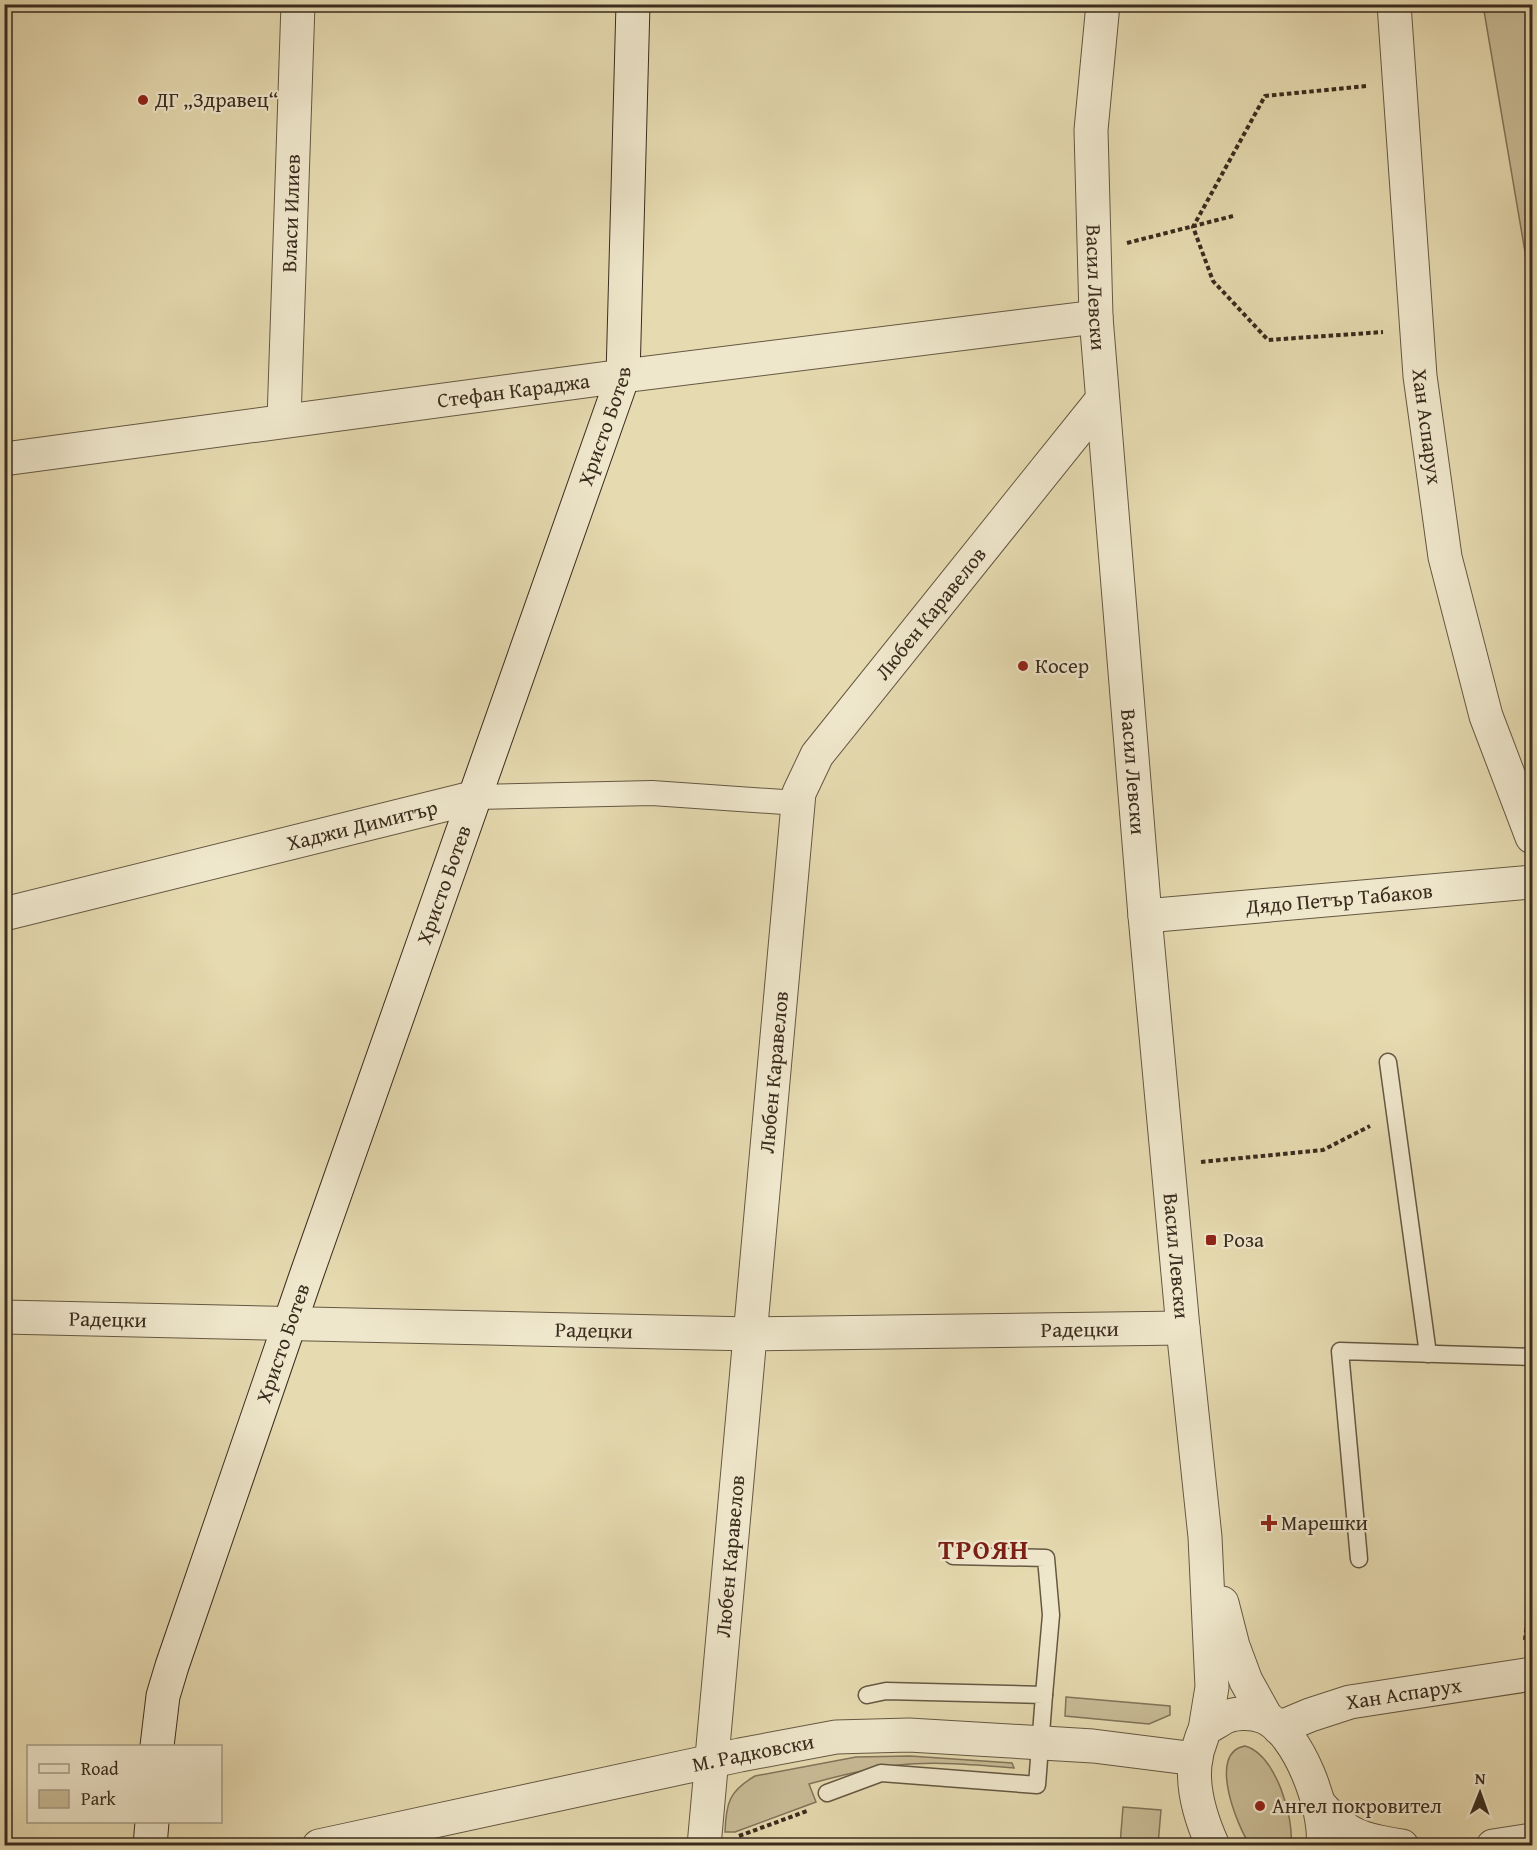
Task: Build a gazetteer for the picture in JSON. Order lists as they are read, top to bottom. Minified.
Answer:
{"streets":{"street":["Власи Илиев","Васил Левски","Стефан Караджа","Христо Ботев","Хан Аспарух","Любен Каравелов","Хаджи Димитър","Дядо Петър Табаков","Радецки","М. Радковски"]},"crossings":[["Власи Илиев","Стефан Караджа"],["Васил Левски","Стефан Караджа"],["Васил Левски","Хан Аспарух"],["Васил Левски","Любен Каравелов"],["Васил Левски","Дядо Петър Табаков"],["Васил Левски","Радецки"],["Васил Левски","М. Радковски"],["Стефан Караджа","Христо Ботев"],["Христо Ботев","Хаджи Димитър"],["Христо Ботев","Радецки"],["Любен Каравелов","Хаджи Димитър"],["Любен Каравелов","Радецки"],["Любен Каравелов","М. Радковски"]],"districts":["ТРОЯН"],"places":{"other":["ДГ „Здравец“","Косер","Ангел покровител"],"transit":["Роза"],"health":["Марешки"]},"legend":["Road","Park"],"north":"top"}
